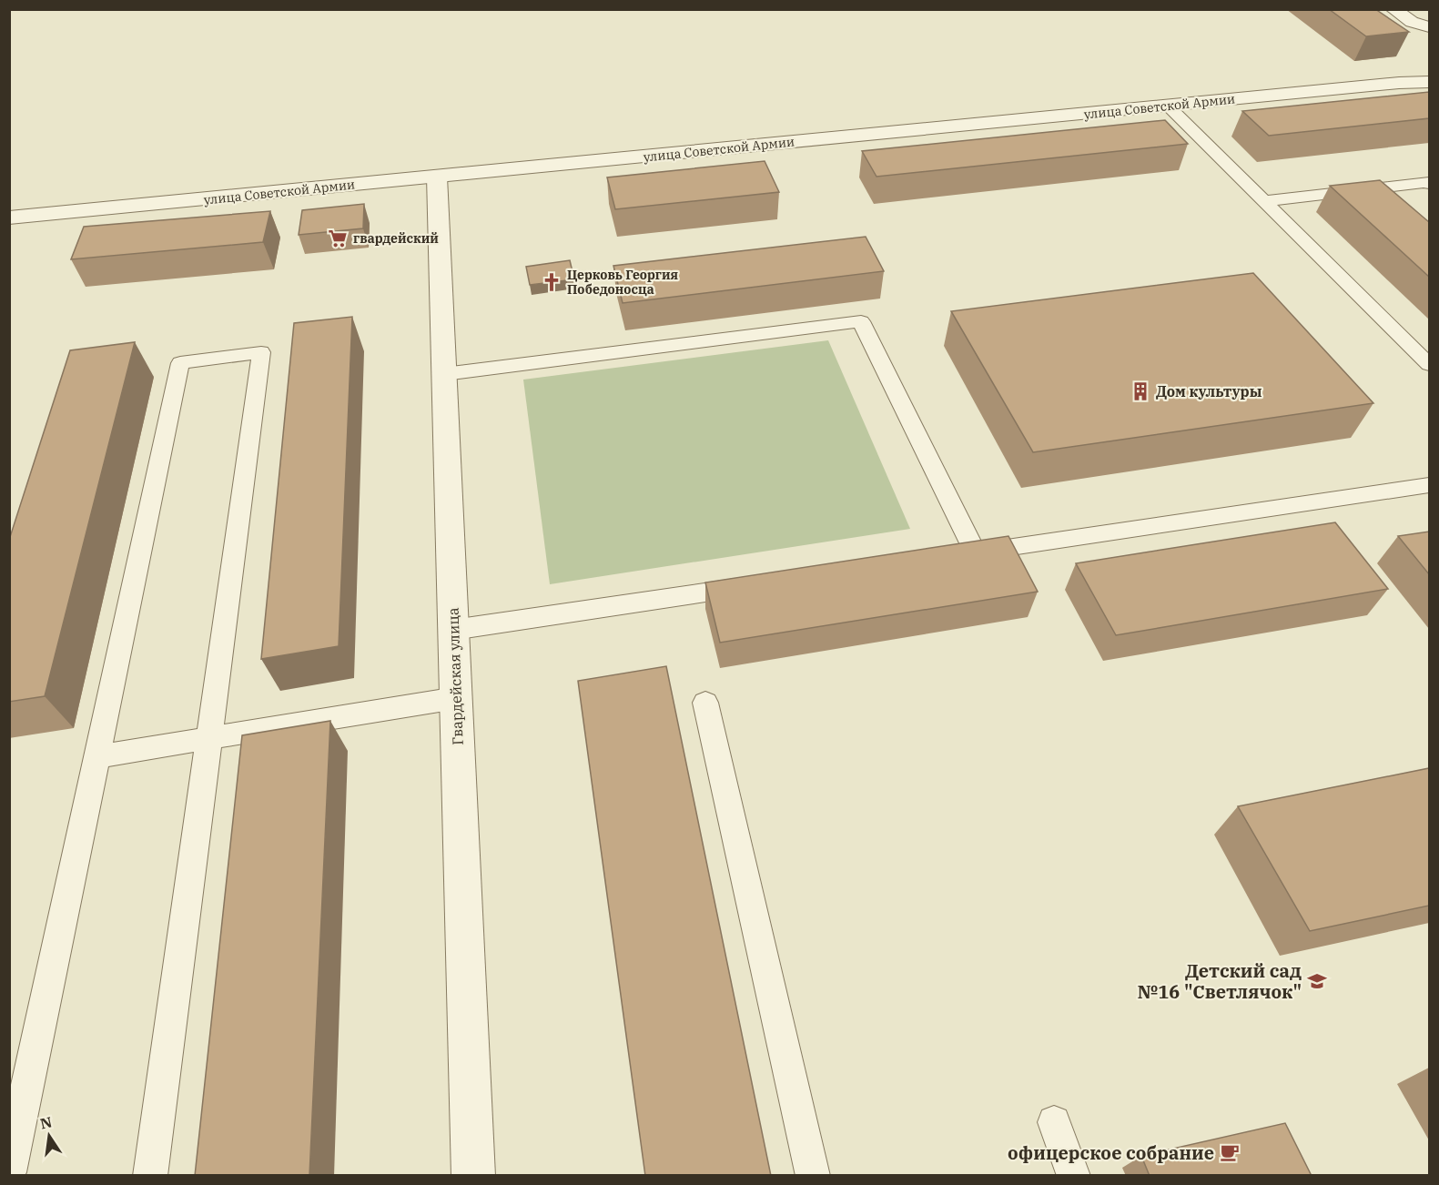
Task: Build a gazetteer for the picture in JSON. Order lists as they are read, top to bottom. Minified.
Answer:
{"streets":{"street":["улица Советской Армии","Гвардейская улица"]},"crossings":[["улица Советской Армии","Гвардейская улица"]],"places":{"supermarket":["гвардейский"],"church":["Церковь Георгия Победоносца"],"building":["Дом культуры"],"school or university":["Детский сад №16 \"Светлячок\""],"cafe":["офицерское собрание"]},"north":"top"}
